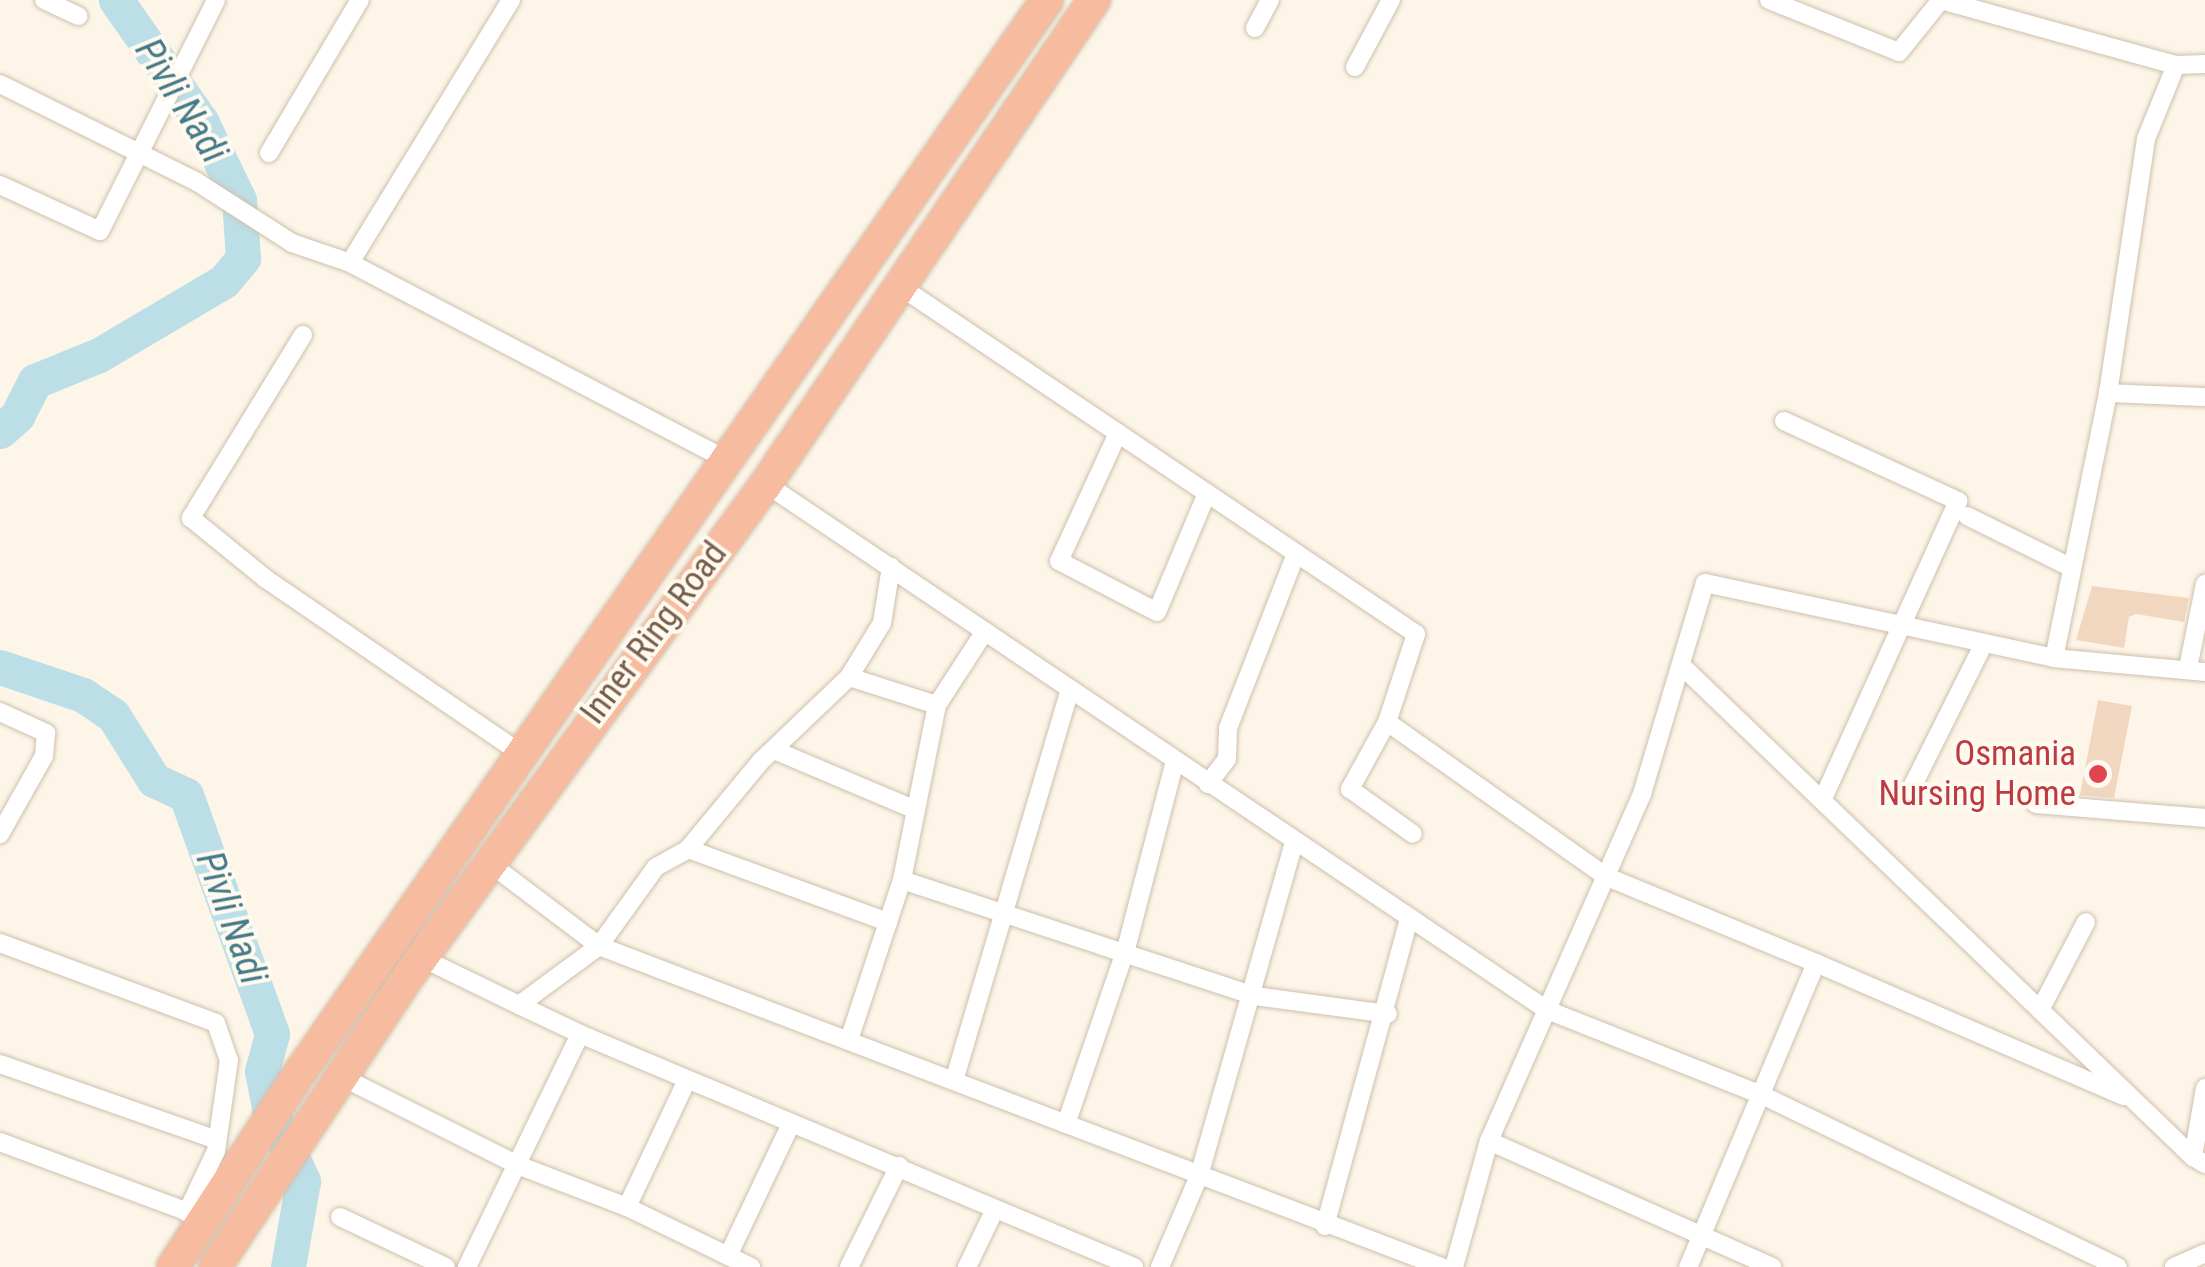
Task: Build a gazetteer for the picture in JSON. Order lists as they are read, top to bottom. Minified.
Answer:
{"streets":{"highway":["Inner Ring Road"]},"water":["Pivli Nadi"],"places":["Osmania Nursing Home"]}
